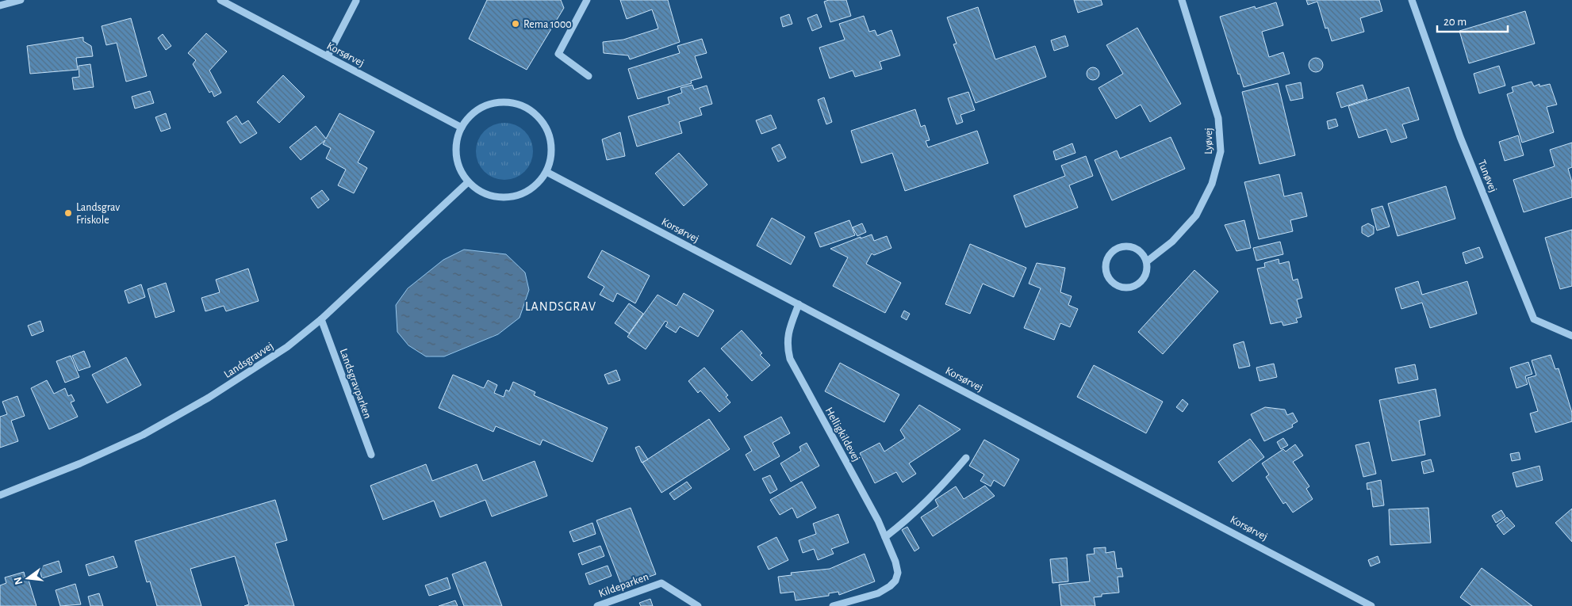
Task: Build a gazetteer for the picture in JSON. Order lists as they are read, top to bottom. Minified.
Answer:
{"streets":{"street":["Korsørvej","Lyøvej","Tunøvej","Landsgravvej","Landsgravparken","Helligkildevej","Kildeparken"]},"crossings":[["Korsørvej","Landsgravvej"],["Korsørvej","Helligkildevej"],["Landsgravvej","Landsgravparken"]],"districts":["LANDSGRAV"],"places":["Rema 1000","Landsgrav Friskole"],"scale_bar":"20 m","north":"left"}
